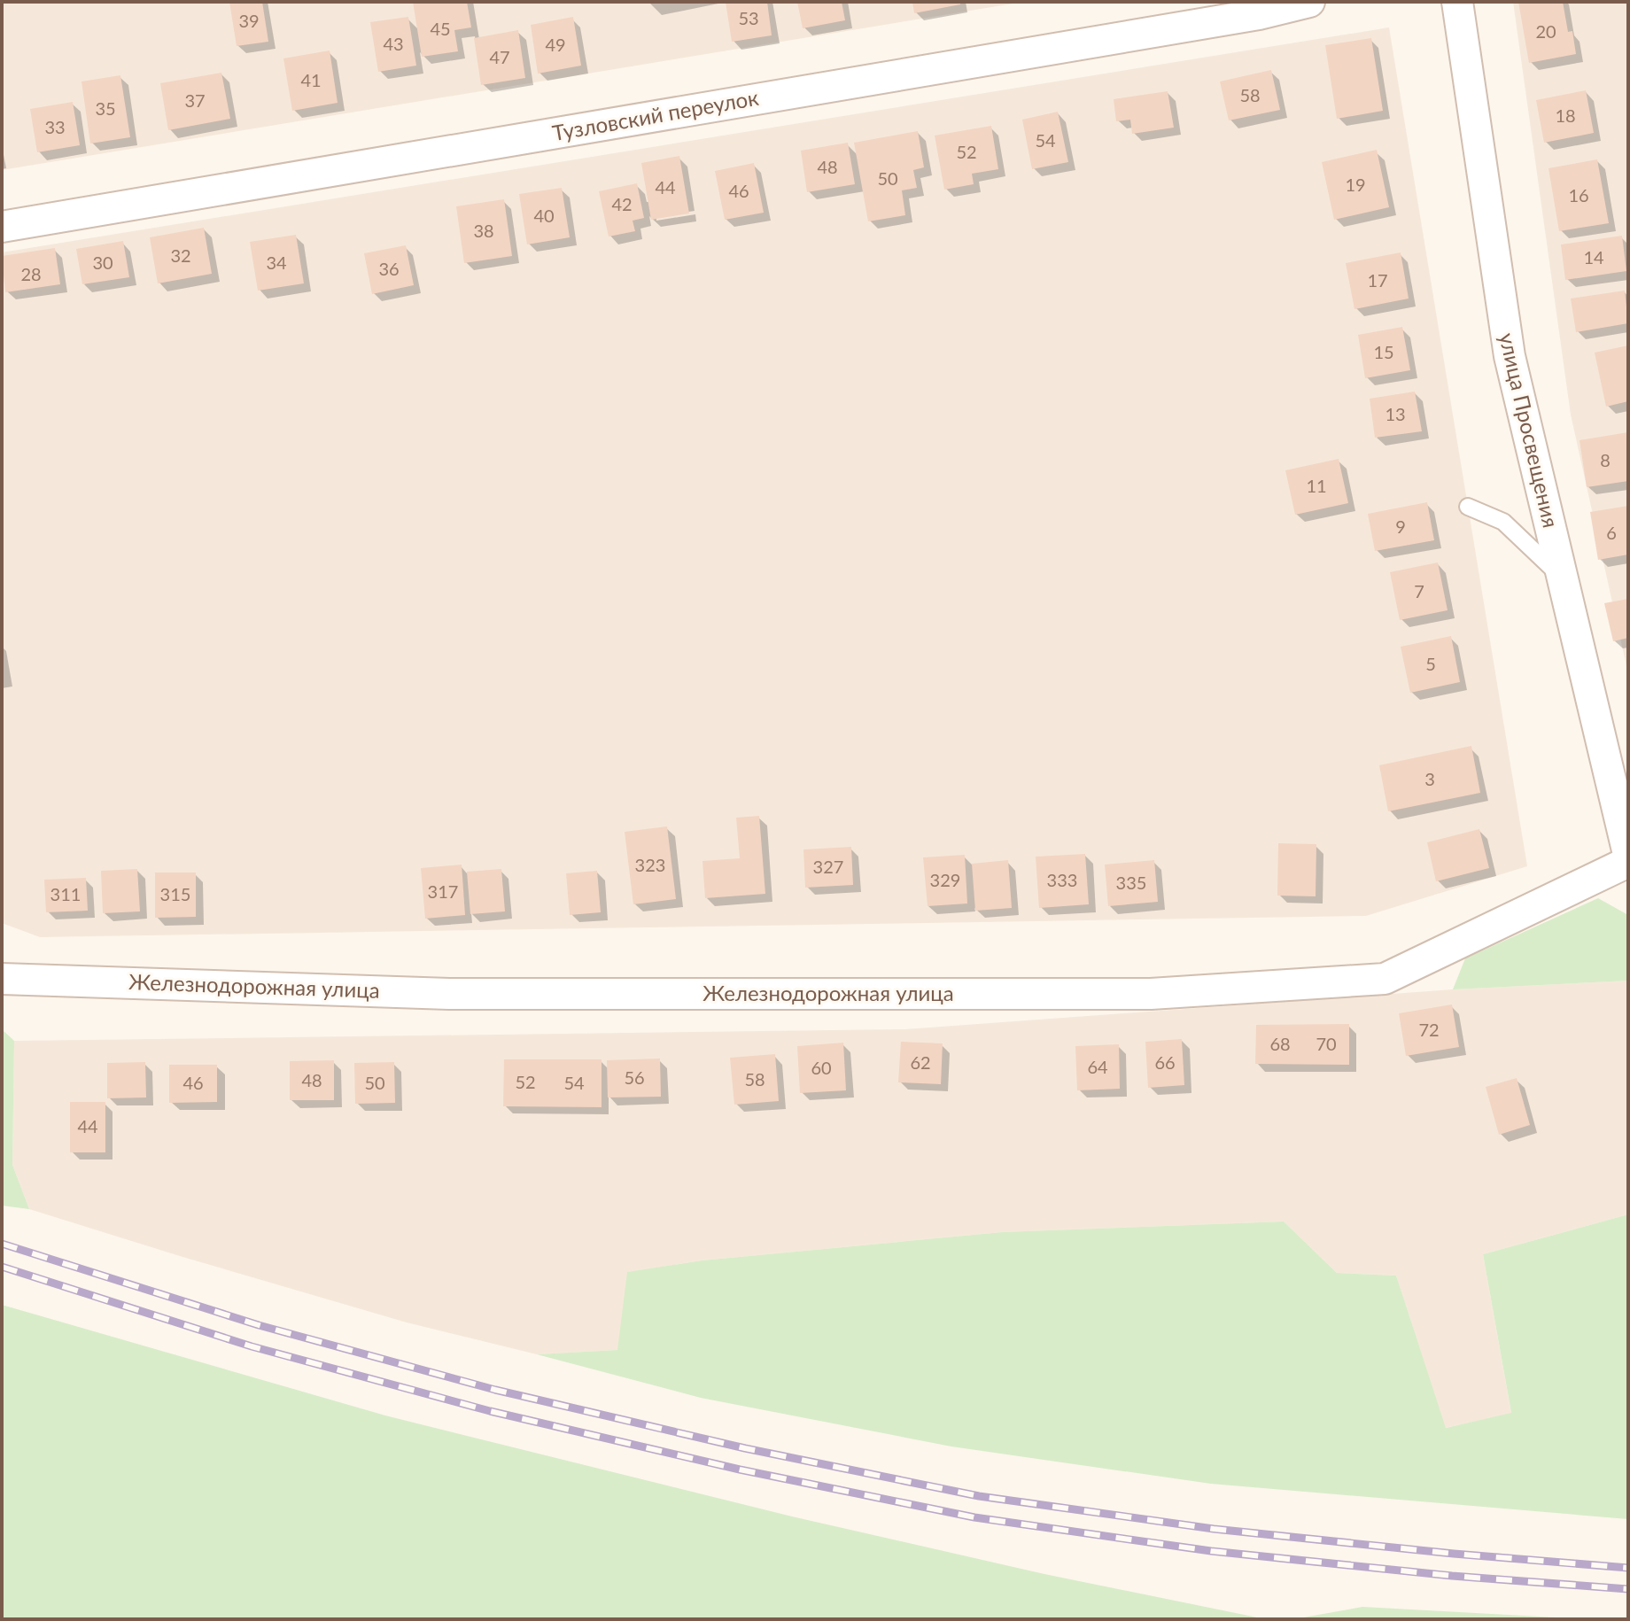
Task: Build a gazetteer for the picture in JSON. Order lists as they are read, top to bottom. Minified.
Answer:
{"streets":{"street":["Тузловский переулок","улица Просвещения","Железнодорожная улица"]},"house_numbers":["53","39","45","20","43","49","47","41","58","37","35","18","33","54","52","48","50","19","44","46","16","42","40","38","32","14","30","34","36","28","17","15","13","8","11","9","6","7","5","3","323","327","329","333","335","317","311","315","72","68","70","62","66","64","60","56","58","48","52","46","50","54","44"]}
